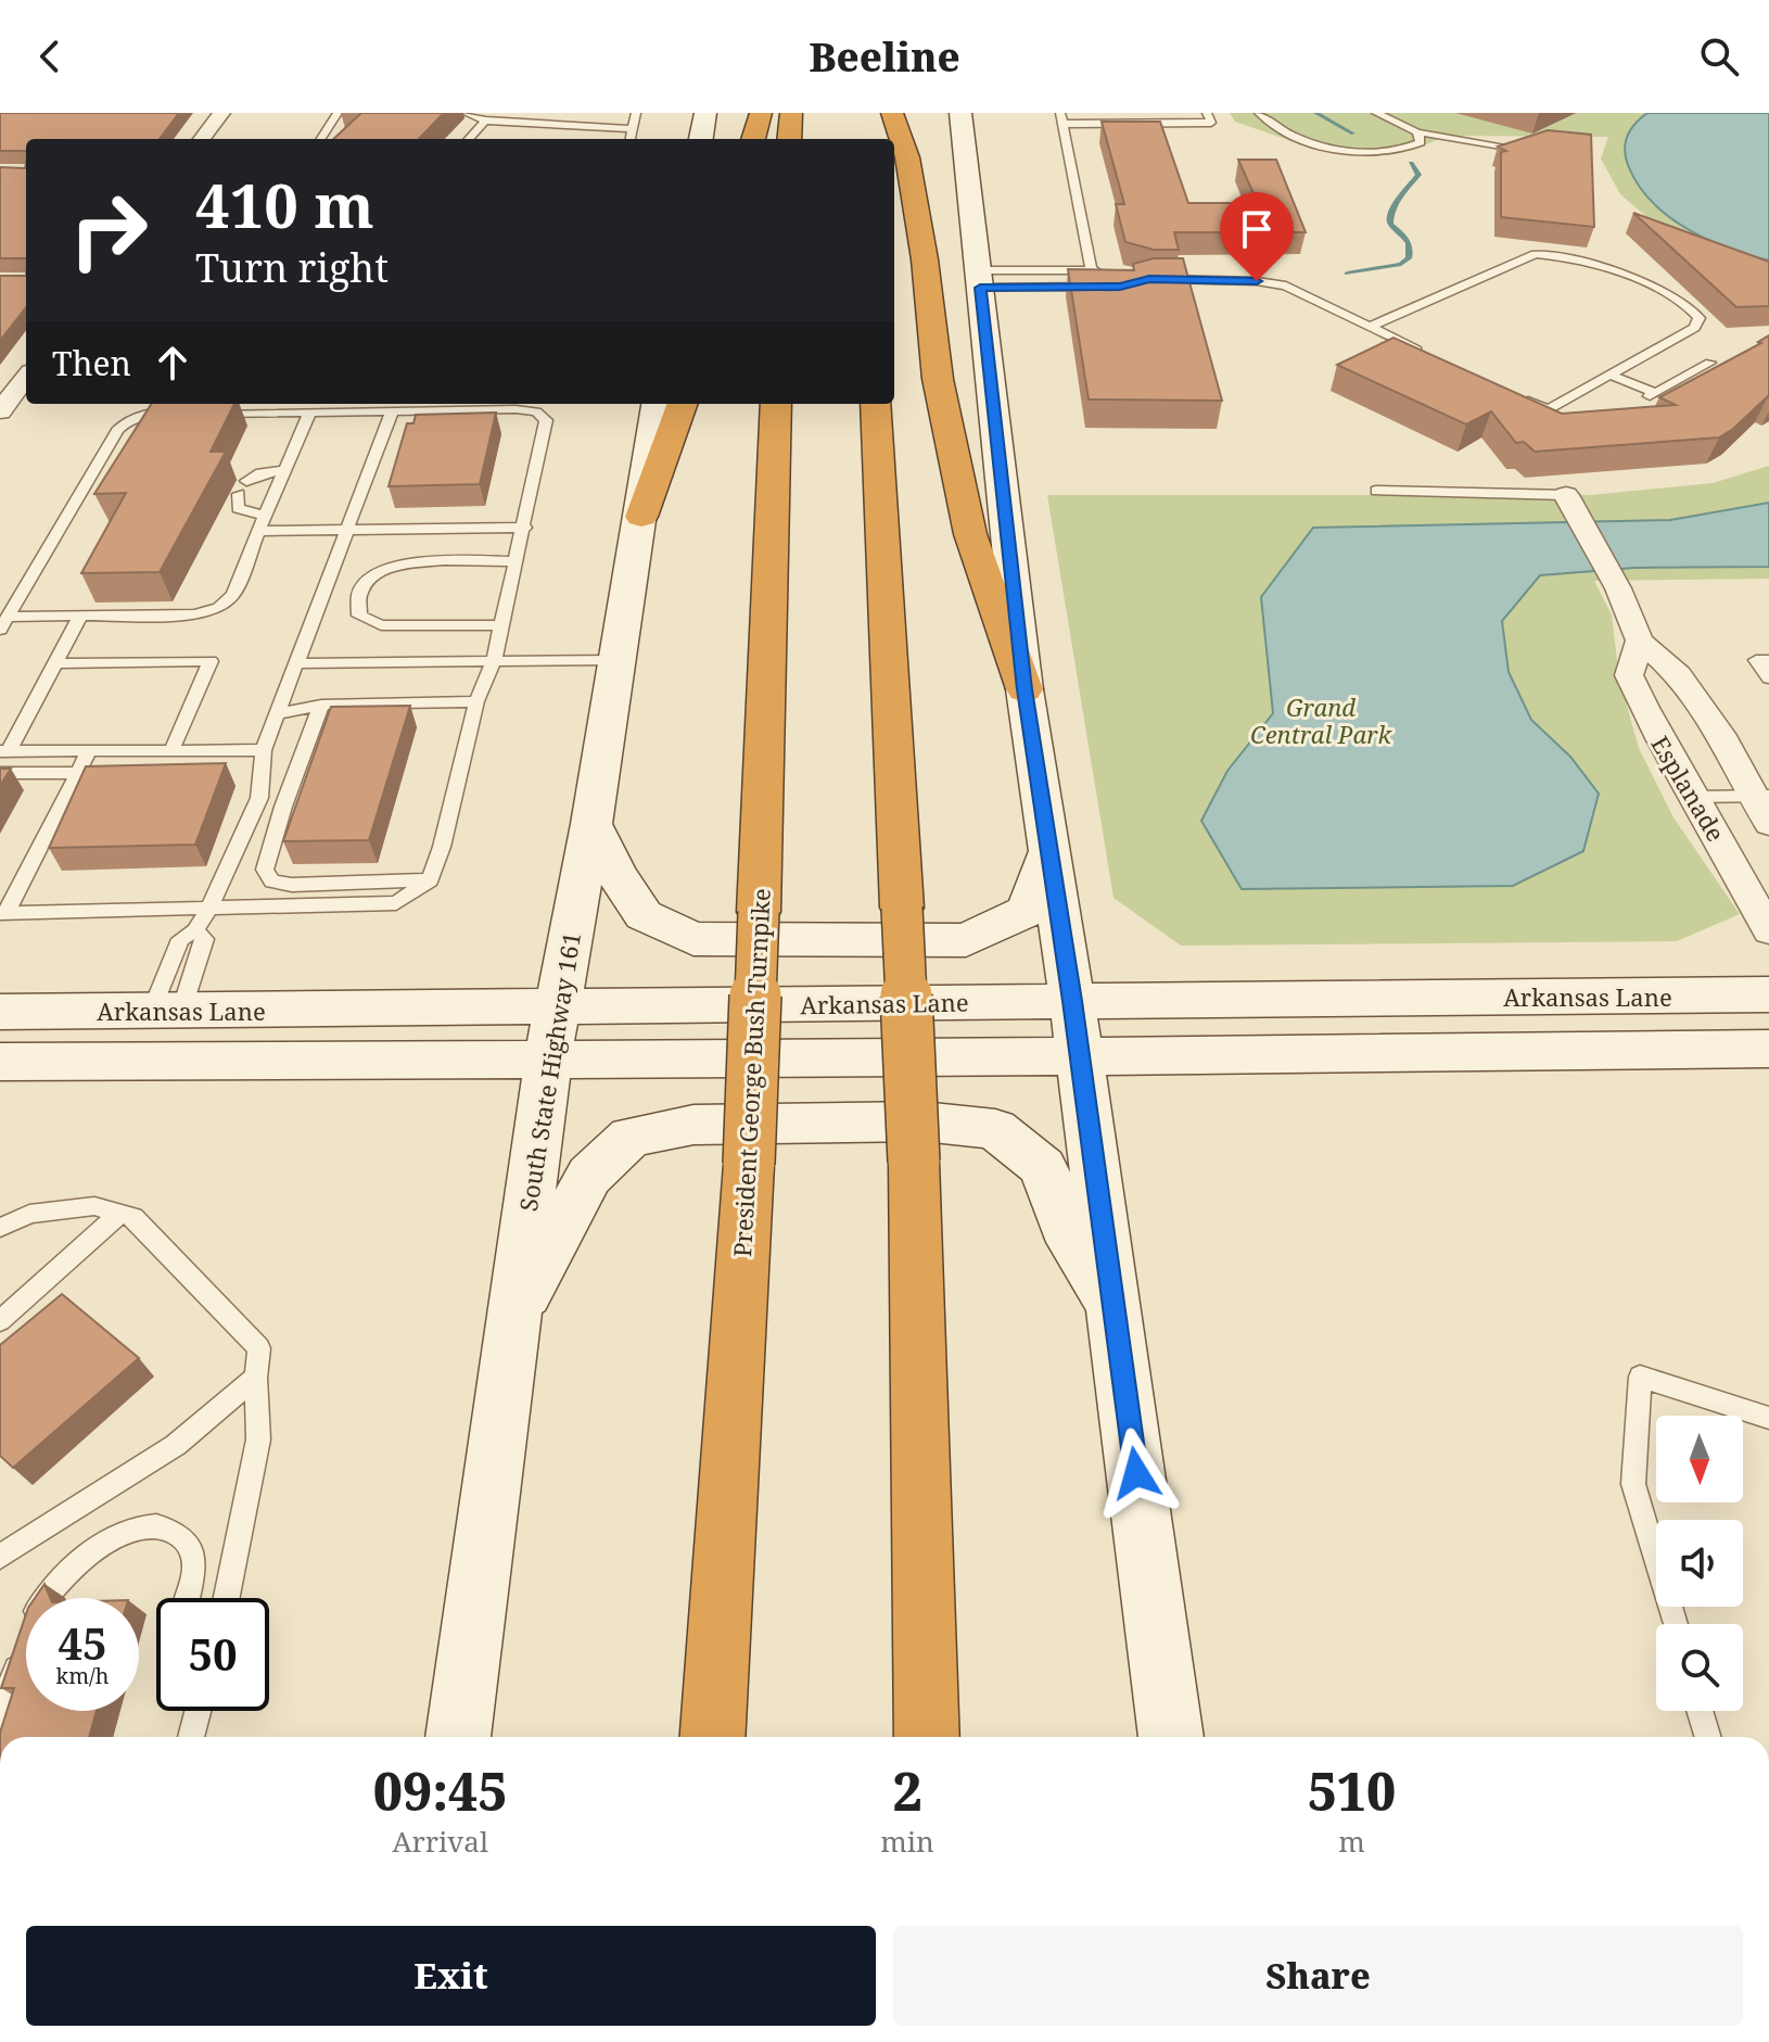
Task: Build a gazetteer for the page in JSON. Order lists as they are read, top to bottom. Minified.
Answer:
{"streets":{"highway":["President George Bush Turnpike"],"main road":["Arkansas Lane","South State Highway 161"],"street":["Esplanade"]},"crossings":[["Arkansas Lane","South State Highway 161"]],"parks":["Grand Central Park"],"north":"bottom","page":{"header":"Beeline","turn":["410 m","Turn right"],"then":"Then","speed":"45 km/h","limit":"50","eta":["09:45","Arrival","2","min","510","m"],"buttons":["Exit","Share"]}}
